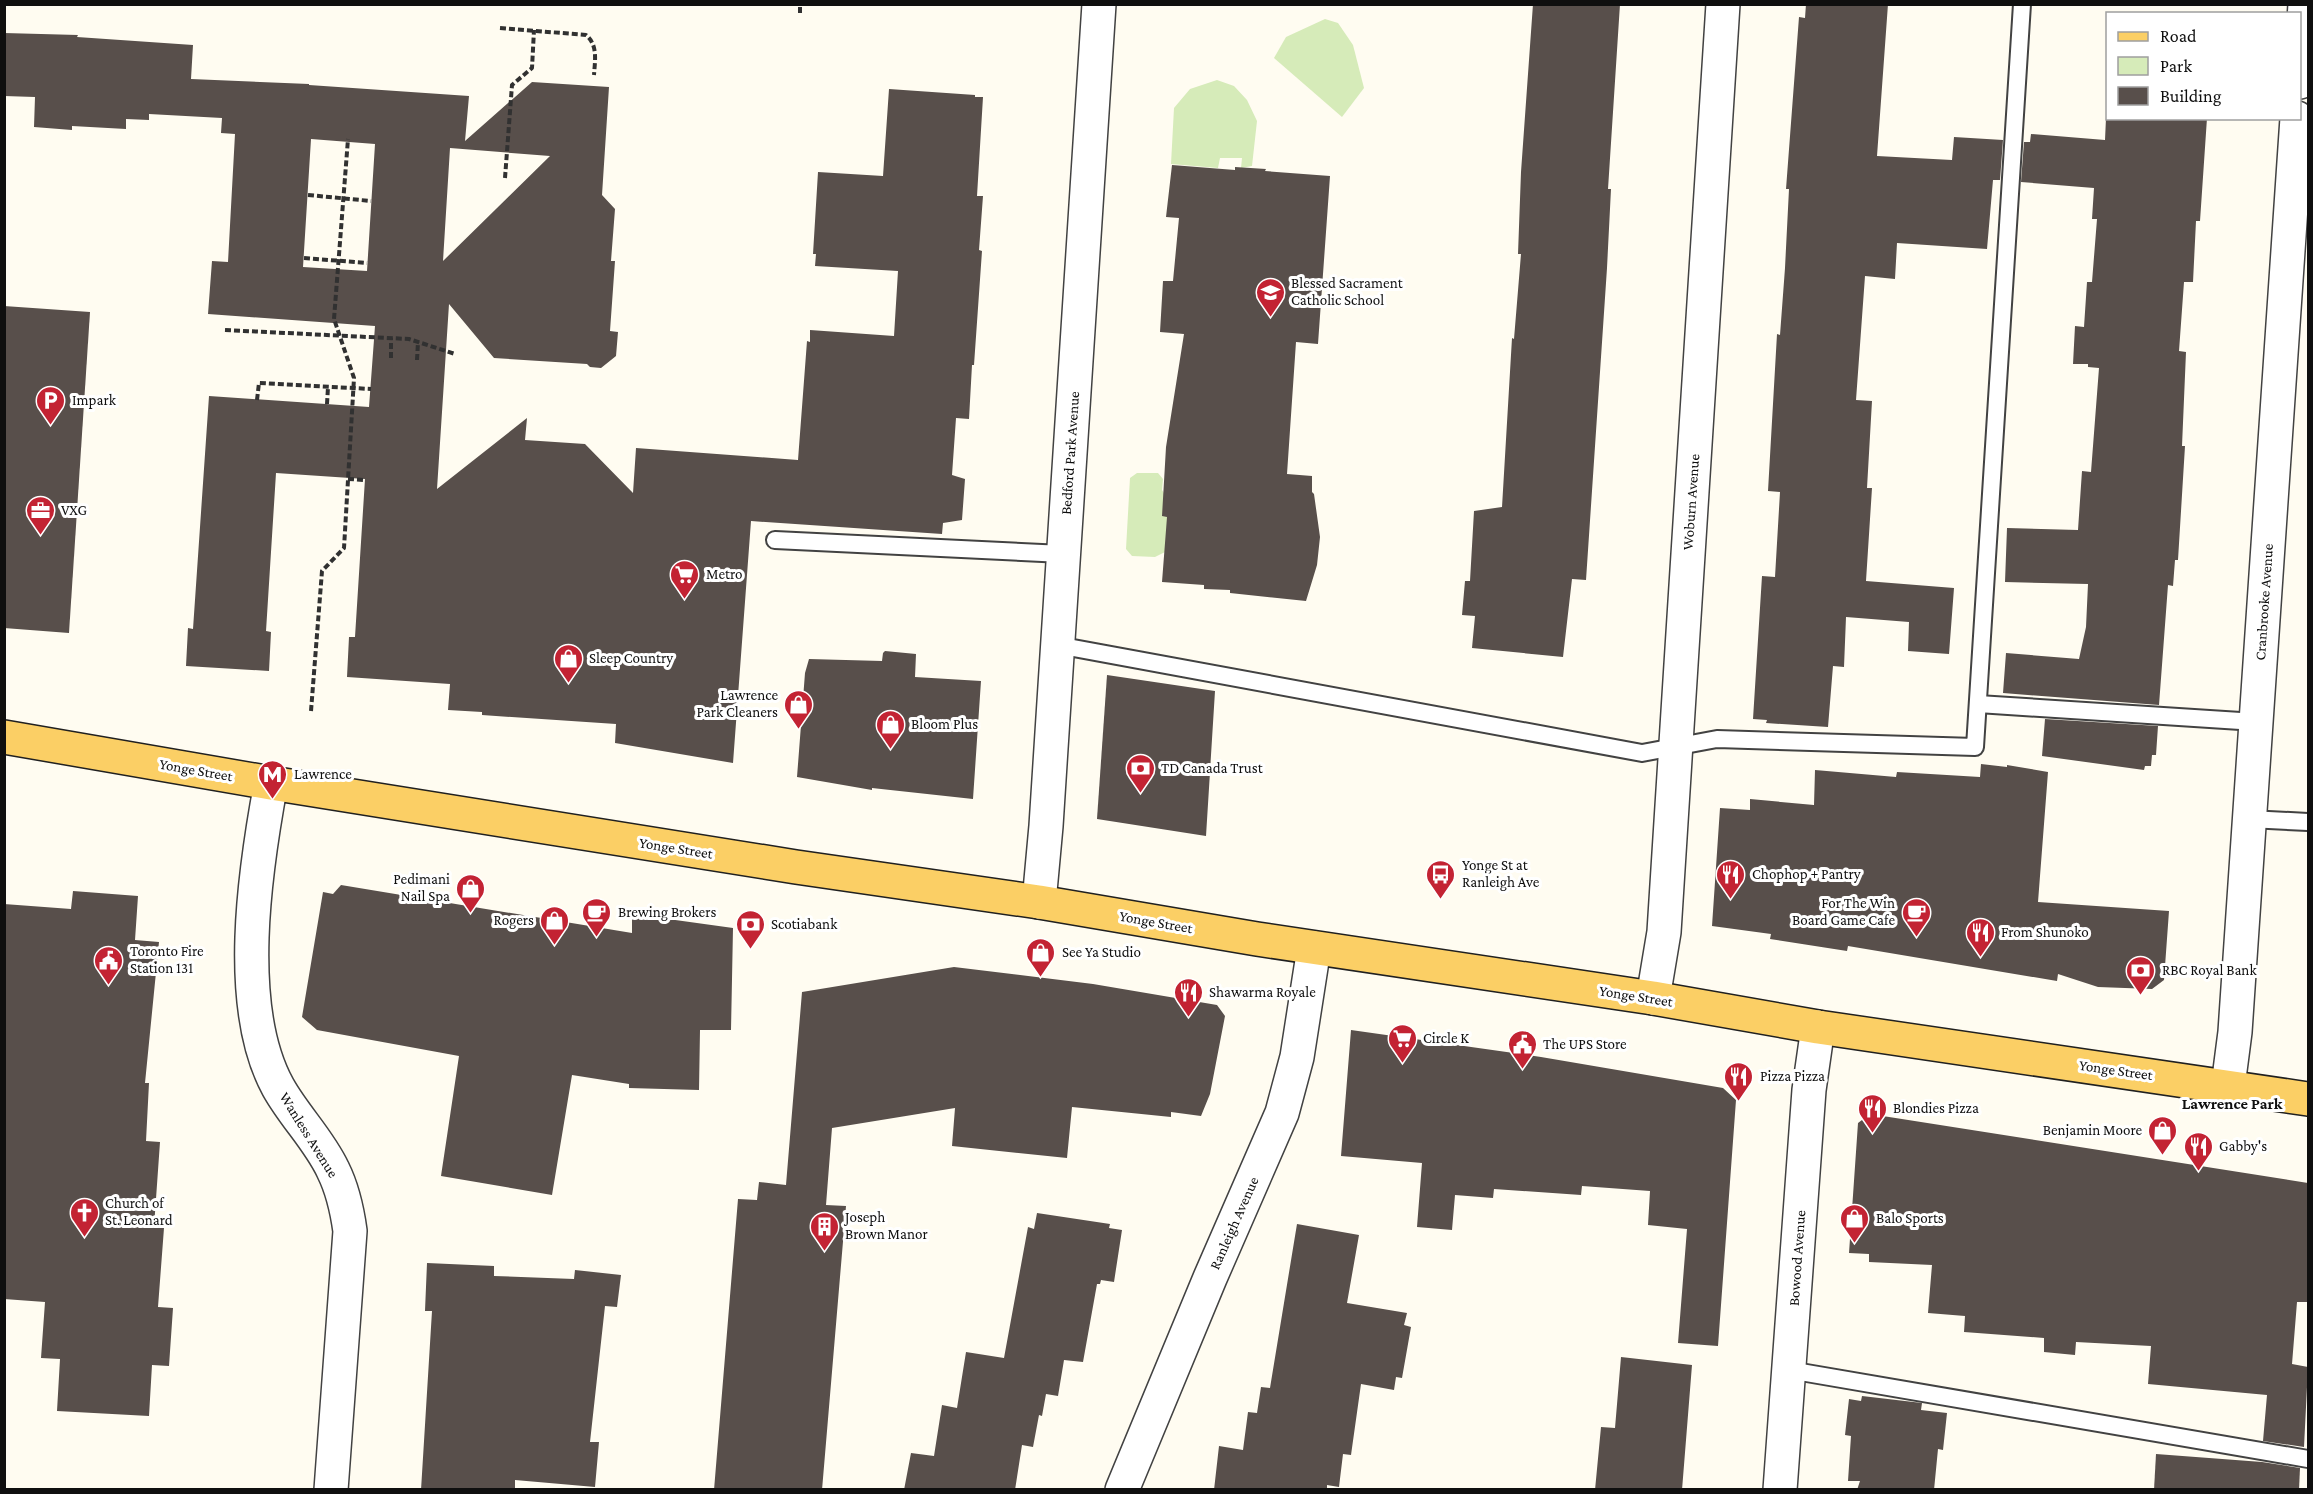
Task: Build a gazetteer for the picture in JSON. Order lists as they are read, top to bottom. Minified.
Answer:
{"streets":{"main road":["Yonge Street"],"street":["Bedford Park Avenue","Woburn Avenue","Cranbrooke Avenue","Wanless Avenue","Ranleigh Avenue","Bowood Avenue"]},"crossings":[["Bedford Park Avenue","Yonge Street"],["Woburn Avenue","Yonge Street"],["Cranbrooke Avenue","Yonge Street"],["Yonge Street","Wanless Avenue"],["Yonge Street","Ranleigh Avenue"],["Yonge Street","Bowood Avenue"]],"districts":["Lawrence Park"],"places":{"school or university":["Blessed Sacrament Catholic School"],"parking":["Impark"],"office":["VXG"],"supermarket":["Metro","Circle K"],"shop":["Sleep Country","Lawrence Park Cleaners","Bloom Plus","Pedimani Nail Spa","Rogers","See Ya Studio","Benjamin Moore","Balo Sports"],"bank":["TD Canada Trust","Scotiabank","RBC Royal Bank"],"metro station":["Lawrence"],"bus stop":["Yonge St at Ranleigh Ave"],"restaurant":["Chophop + Pantry","From Shunoko","Shawarma Royale","Pizza Pizza","Blondies Pizza","Gabby's"],"cafe":["Brewing Brokers","For The Win Board Game Cafe"],"public building":["Toronto Fire Station 131","The UPS Store"],"church":["Church of St. Leonard"],"building":["Joseph Brown Manor"]},"legend":["Road","Park","Building"]}
